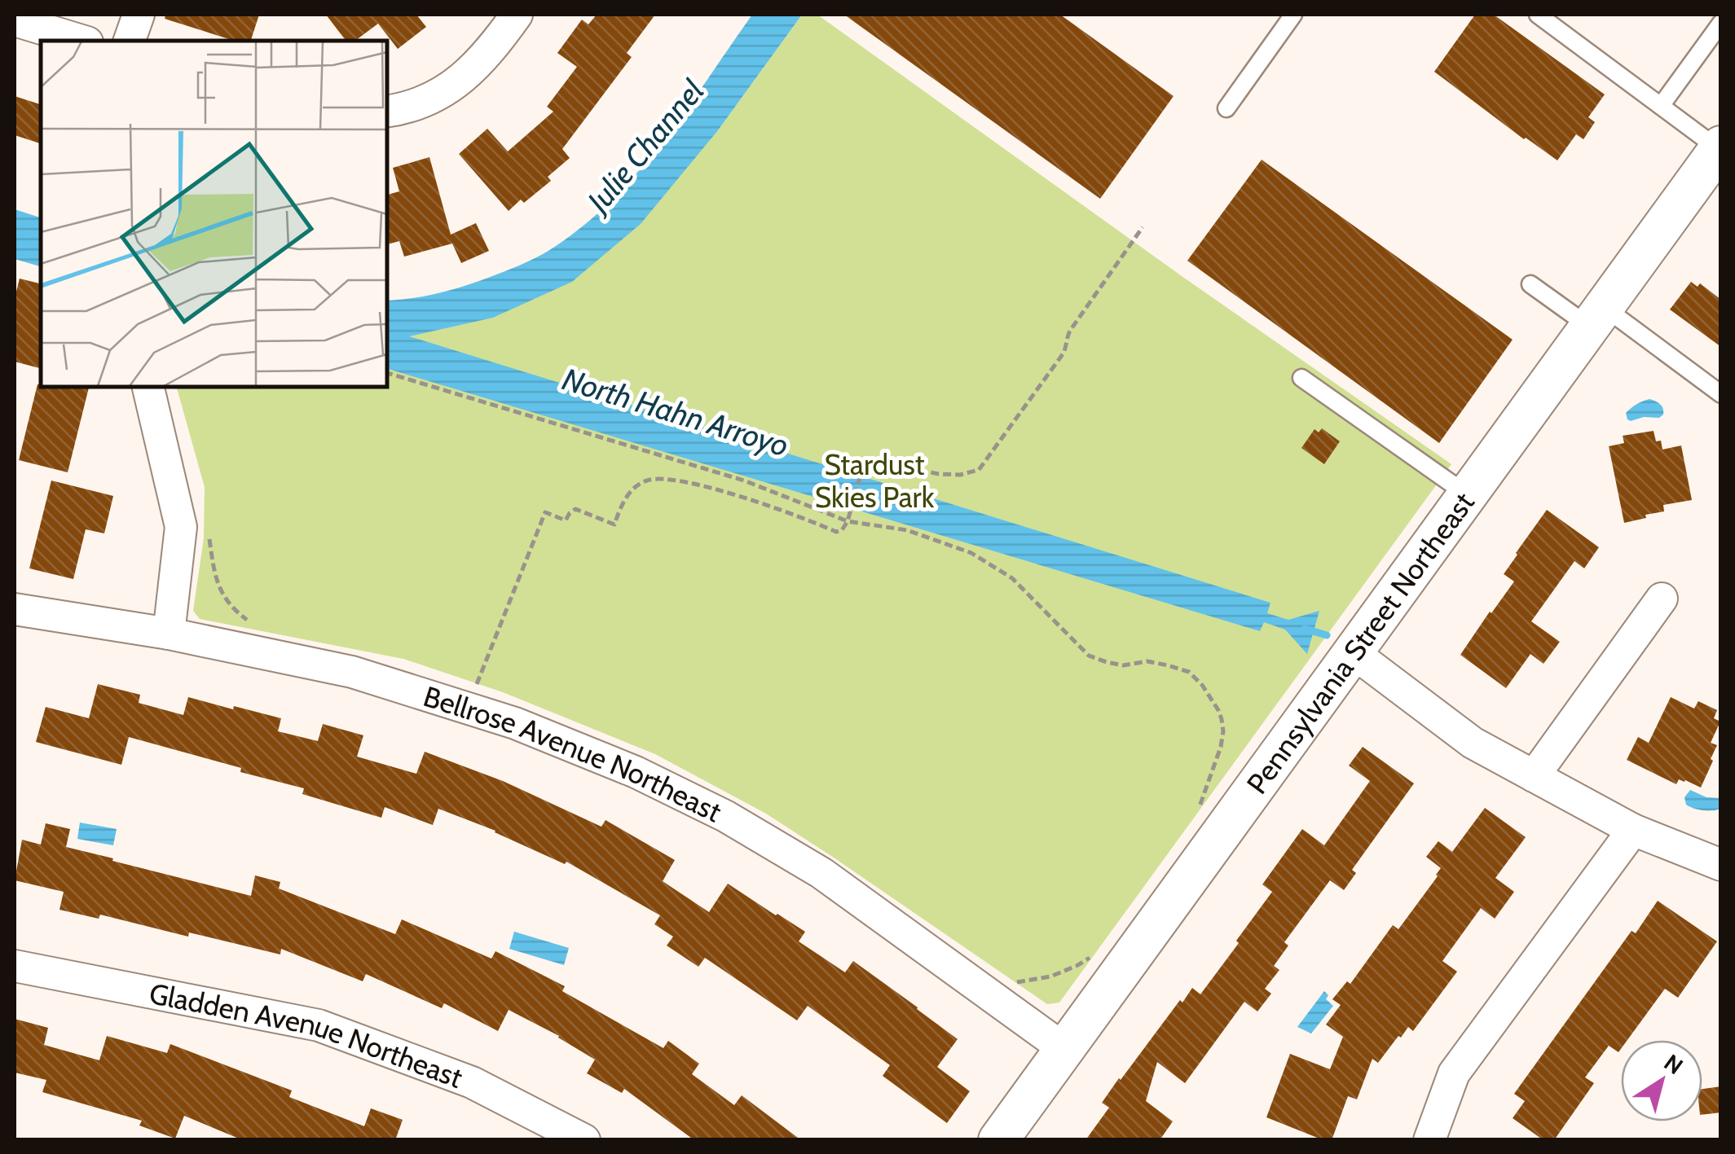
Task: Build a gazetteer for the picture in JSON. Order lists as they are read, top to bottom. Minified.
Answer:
{"streets":{"street":["Pennsylvania Street Northeast","Bellrose Avenue Northeast","Gladden Avenue Northeast"]},"crossings":[["Pennsylvania Street Northeast","Bellrose Avenue Northeast"]],"water":["Julie Channel","North Hahn Arroyo"],"parks":["Stardust Skies Park"],"north":"top right"}
